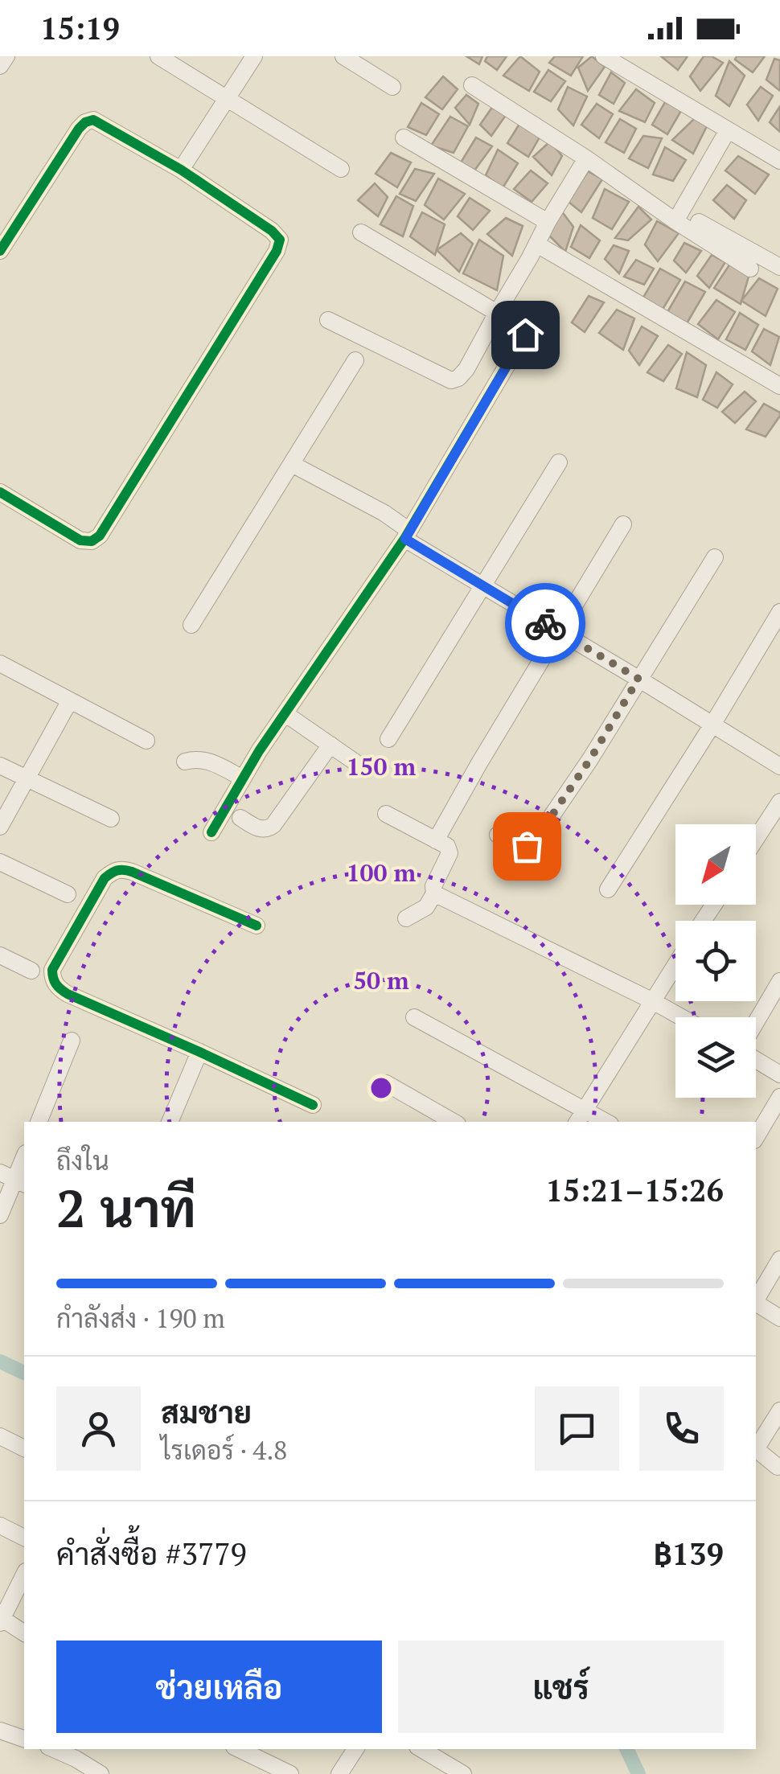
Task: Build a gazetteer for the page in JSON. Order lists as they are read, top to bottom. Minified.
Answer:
{"north":"bottom left","page":{"status":"15:19","heading":["2 นาที","ถึงใน","15:21–15:26"],"panel":["สมชาย","ไรเดอร์ · 4.8","คำสั่งซื้อ #3779","฿139"],"bar":"กำลังส่ง · 190 m","buttons":["ช่วยเหลือ","แชร์"]},"rings":["150 m","100 m","50 m"]}
